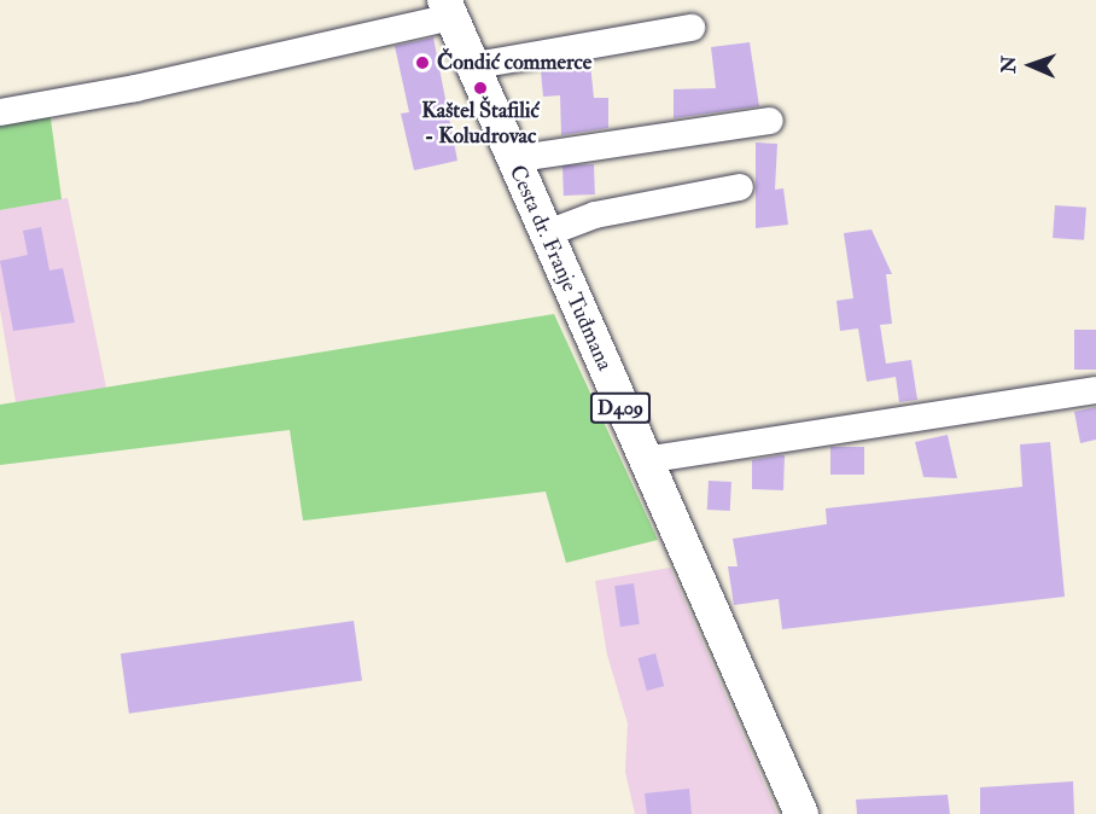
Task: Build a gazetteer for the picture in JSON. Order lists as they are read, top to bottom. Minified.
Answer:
{"streets":{"main road":["Cesta dr. Franje Tuđmana","D409"]},"places":["Čondić commerce","Kaštel Štafilić - Koludrovac"],"north":"left"}
